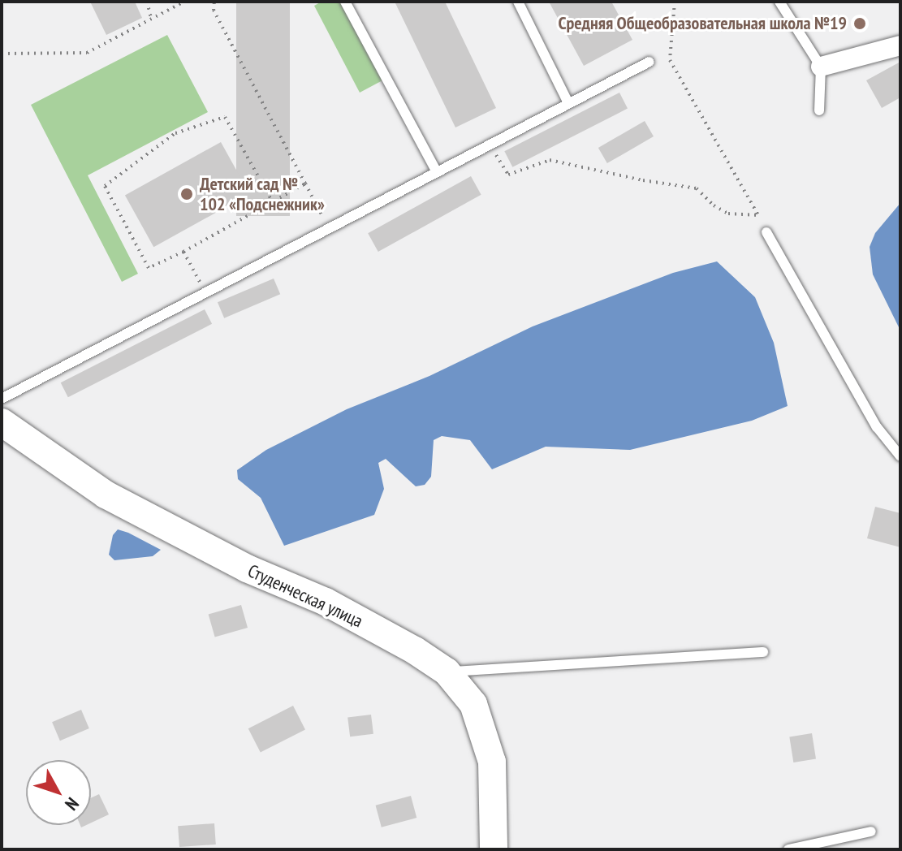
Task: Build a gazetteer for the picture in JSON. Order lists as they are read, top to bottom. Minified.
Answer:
{"streets":{"street":["Студенческая улица"]},"places":["Средняя Общеобразовательная школа №19","Детский сад № 102 «Подснежник»"],"north":"bottom right"}
